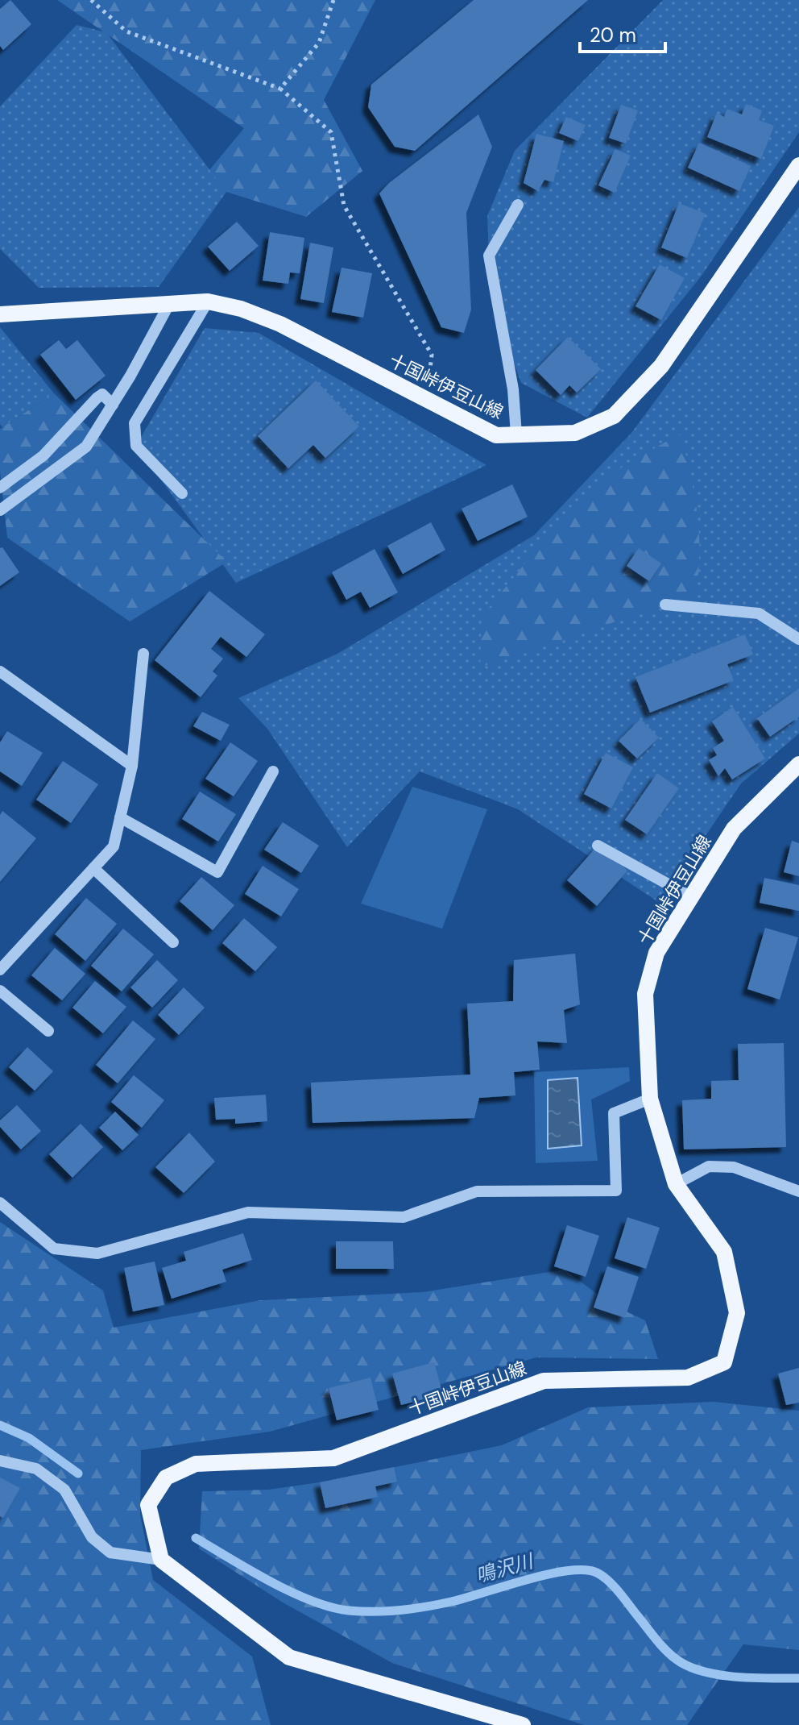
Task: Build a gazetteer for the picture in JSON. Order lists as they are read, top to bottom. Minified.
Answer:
{"streets":{"main road":["十国峠伊豆山線"]},"water":["鳴沢川"],"scale_bar":"20 m"}
